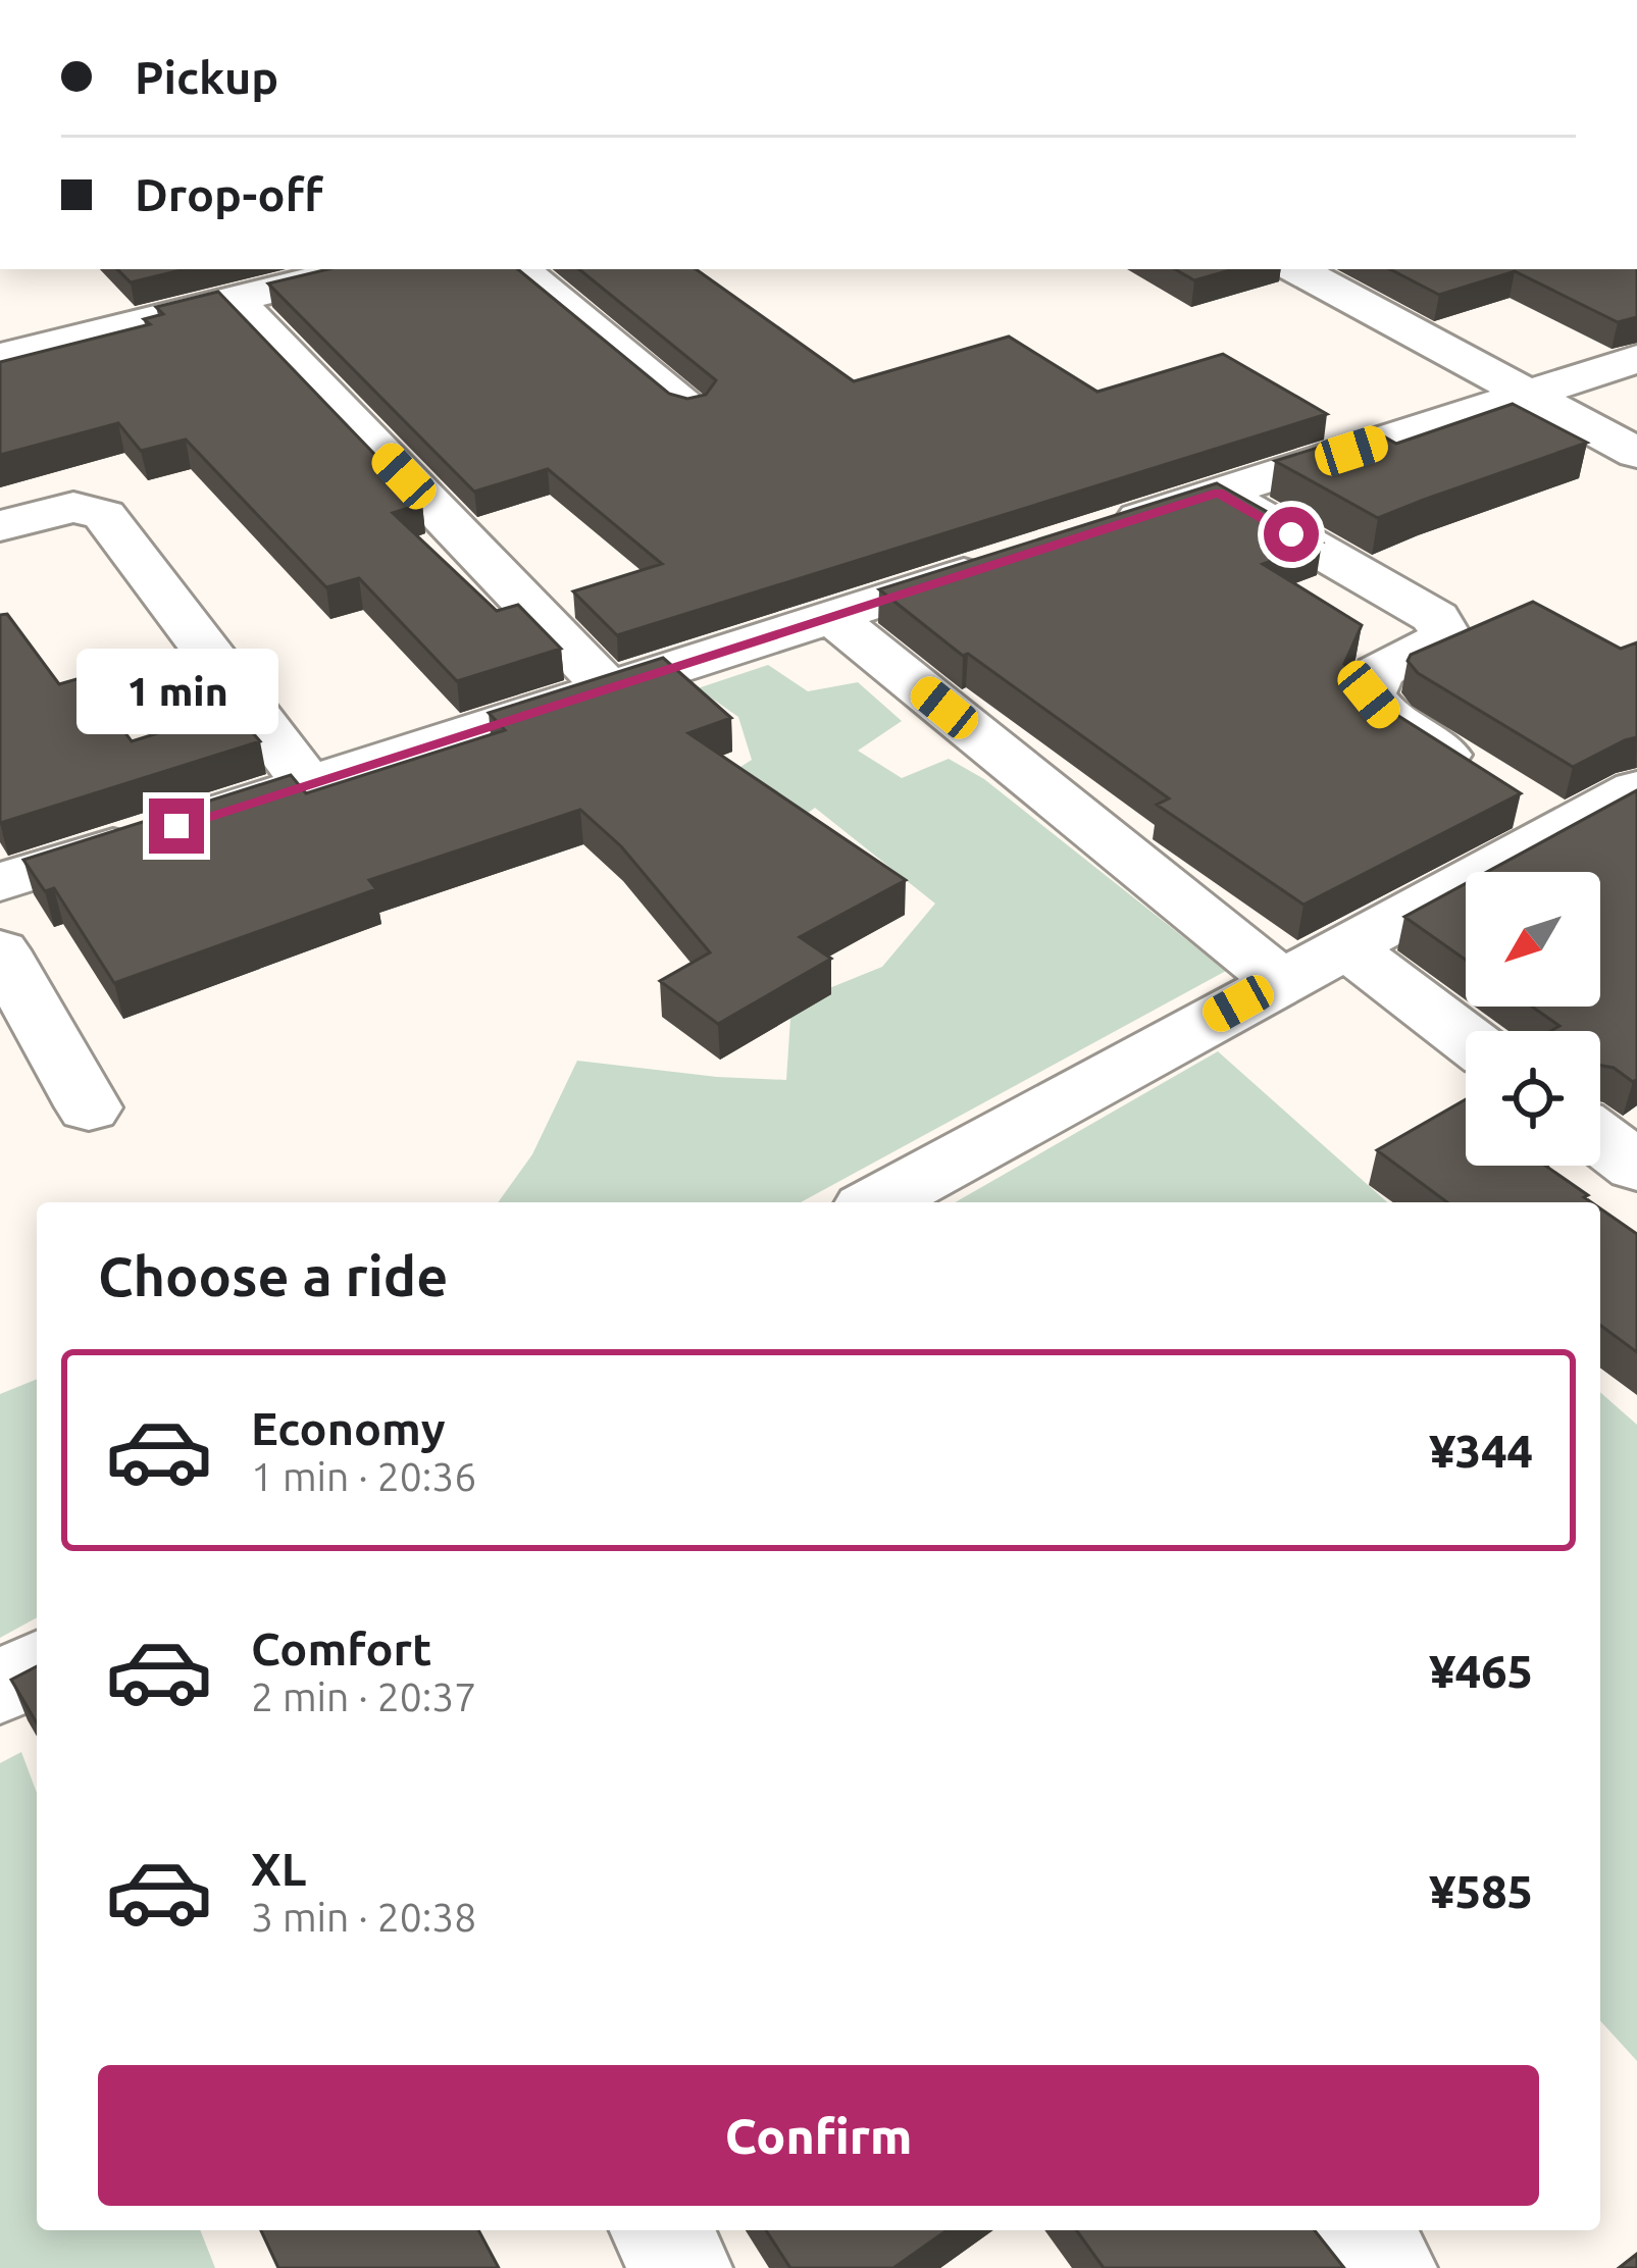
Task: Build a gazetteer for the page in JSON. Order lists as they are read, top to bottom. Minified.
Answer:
{"north":"bottom left","page":{"banner":["Pickup","Drop-off"],"bubble":"1 min","heading":"Choose a ride","list":[{"name":"Economy","note":"1 min · 20:36","value":"¥344"},{"name":"Comfort","note":"2 min · 20:37","value":"¥465"},{"name":"XL","note":"3 min · 20:38","value":"¥585"}],"buttons":"Confirm"}}
